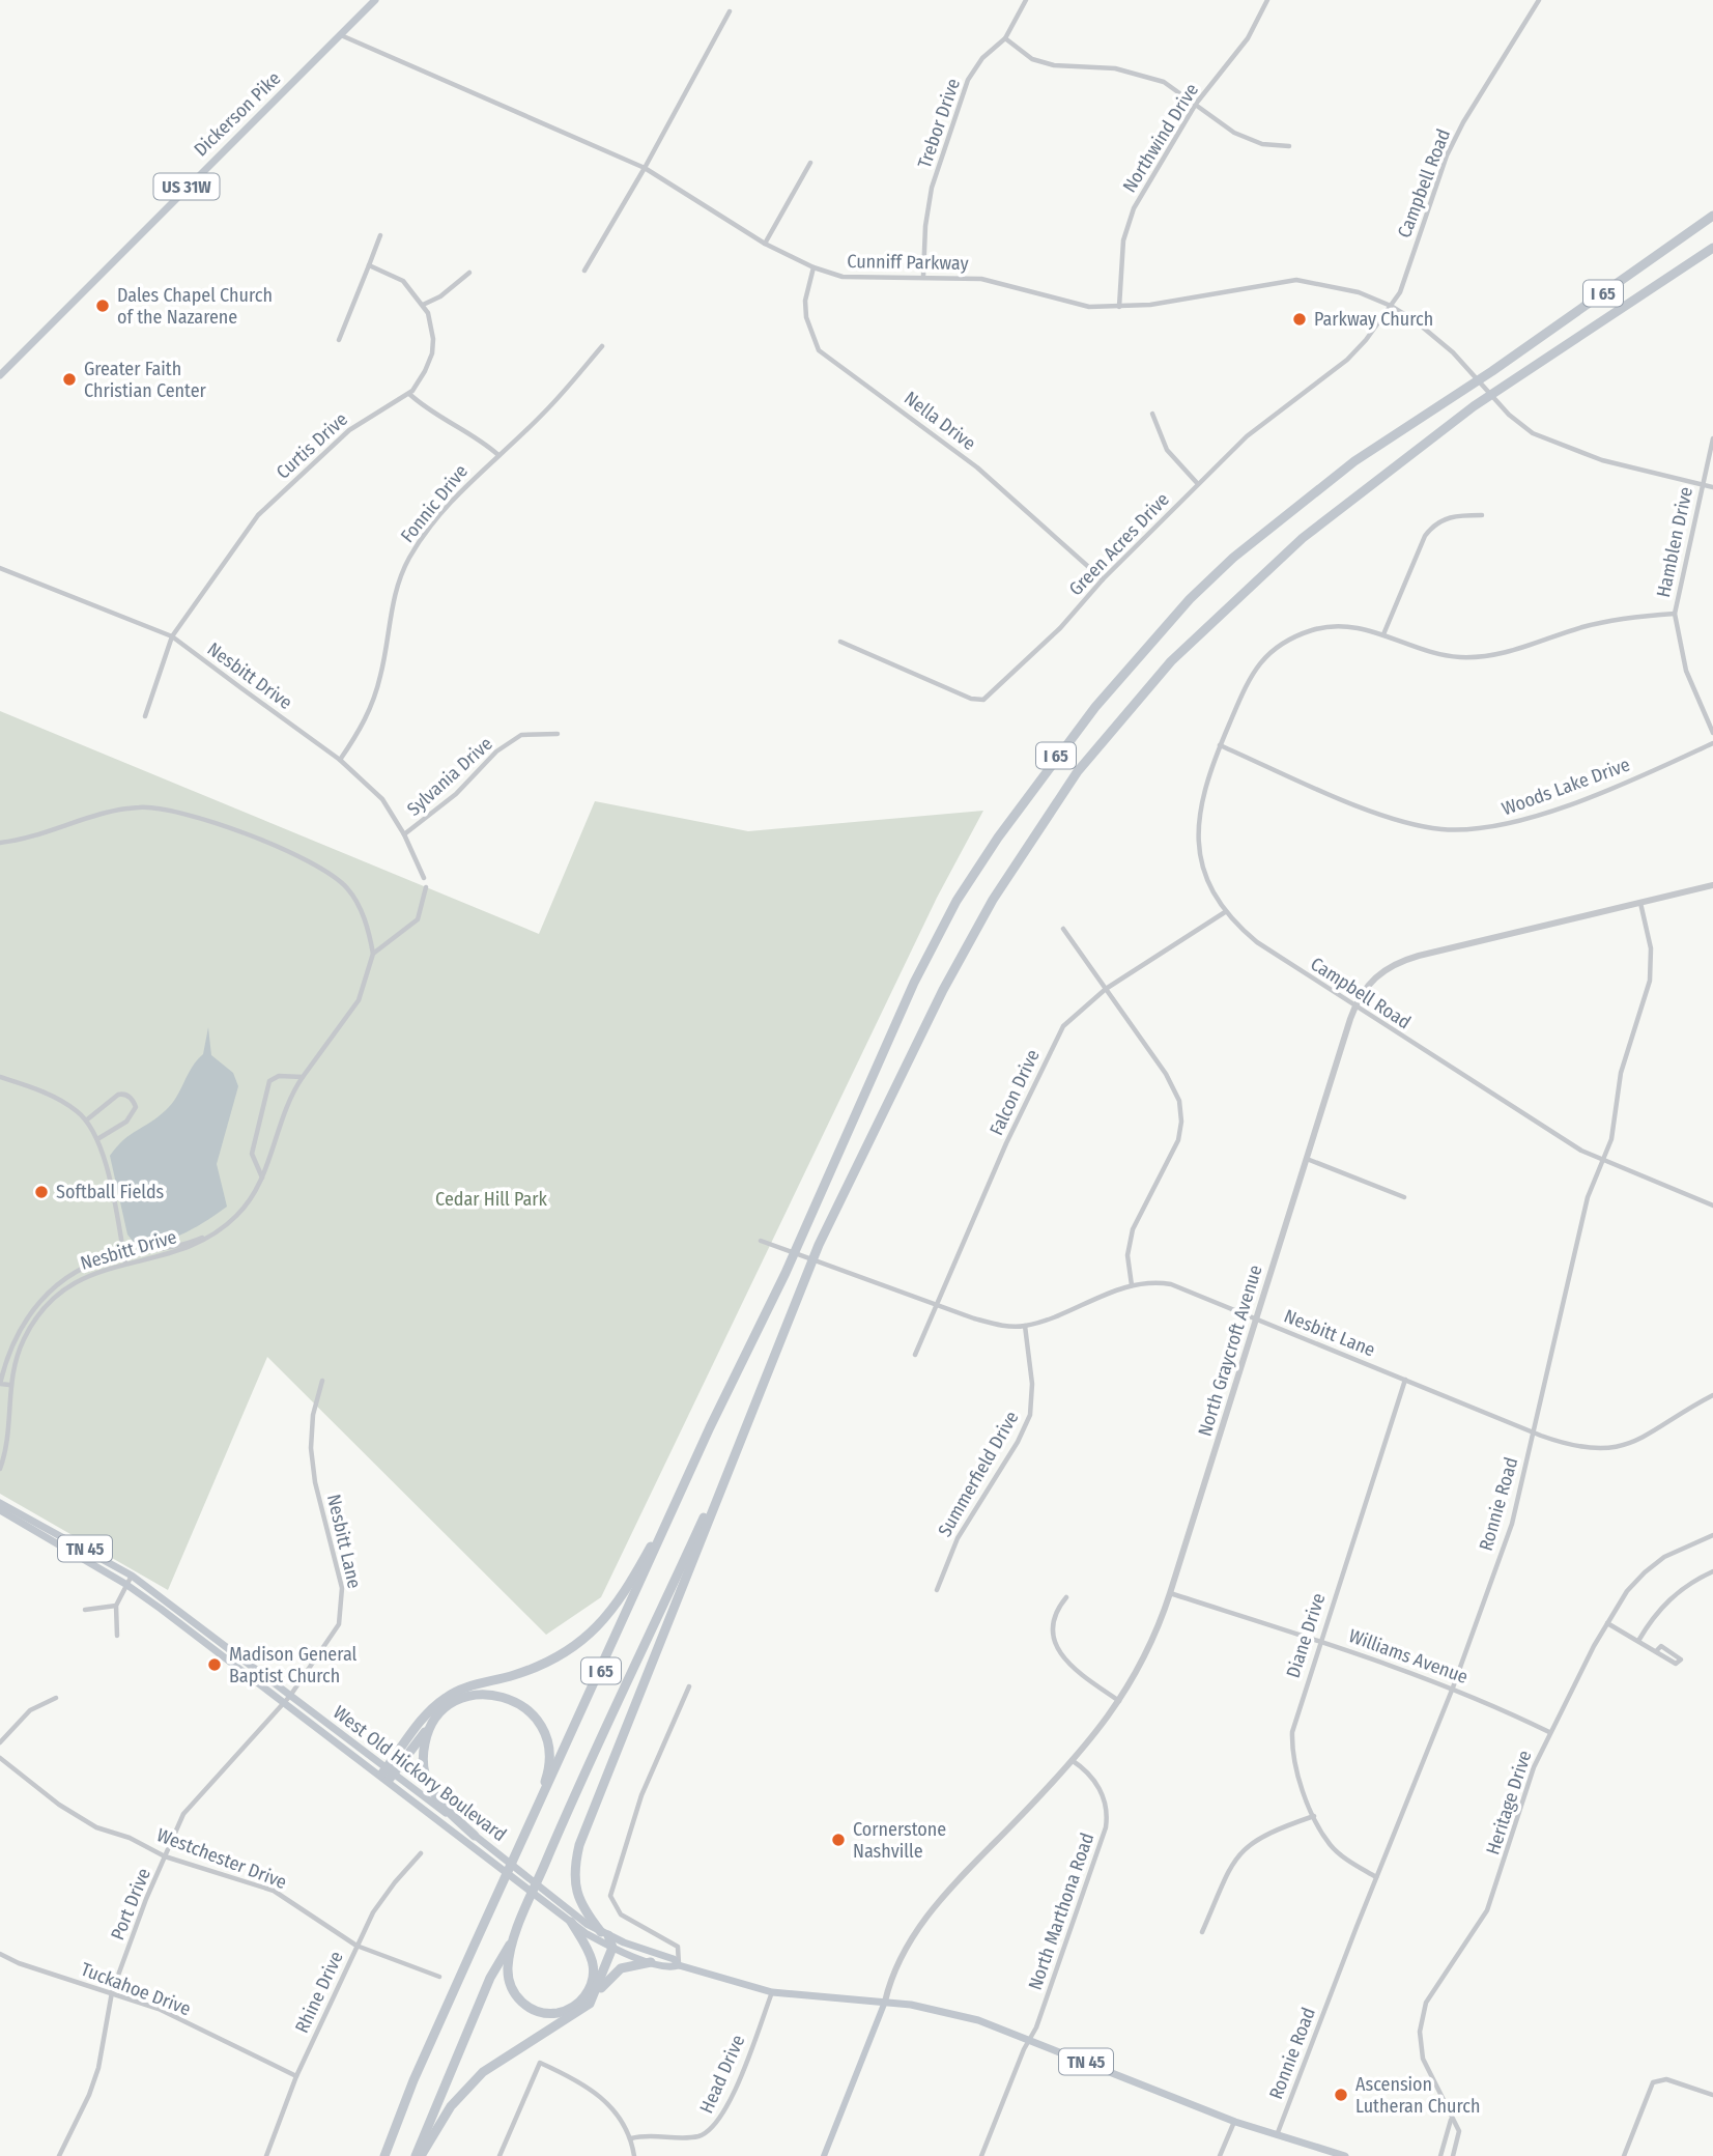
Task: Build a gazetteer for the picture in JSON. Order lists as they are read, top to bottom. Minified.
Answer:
{"streets":{"highway":["I 65"],"main road":["Dickerson Pike","US 31W","TN 45","West Old Hickory Boulevard"],"street":["Trebor Drive","Northwind Drive","Campbell Road","Cunniff Parkway","Nella Drive","Curtis Drive","Fonnic Drive","Hamblen Drive","Green Acres Drive","Nesbitt Drive","Sylvania Drive","Woods Lake Drive","Falcon Drive","Nesbitt Lane","North Graycroft Avenue","Summerfield Drive","Ronnie Road","Diane Drive","Williams Avenue","Heritage Drive","Westchester Drive","Port Drive","North Marthona Road","Tuckahoe Drive","Rhine Drive","Head Drive"]},"crossings":[["Dickerson Pike","Cunniff Parkway"],["Trebor Drive","Cunniff Parkway"],["Northwind Drive","Cunniff Parkway"],["Campbell Road","Cunniff Parkway"],["Campbell Road","Green Acres Drive"],["Campbell Road","Woods Lake Drive"],["Campbell Road","Falcon Drive"],["Campbell Road","North Graycroft Avenue"],["Campbell Road","Ronnie Road"],["Cunniff Parkway","Nella Drive"],["Cunniff Parkway","Hamblen Drive"],["Cunniff Parkway","Green Acres Drive"],["Nella Drive","Green Acres Drive"],["Curtis Drive","Nesbitt Drive"],["Fonnic Drive","Nesbitt Drive"],["Nesbitt Drive","Sylvania Drive"],["Falcon Drive","Nesbitt Lane"],["Nesbitt Lane","North Graycroft Avenue"],["Nesbitt Lane","Summerfield Drive"],["Nesbitt Lane","Ronnie Road"],["Nesbitt Lane","Diane Drive"],["Nesbitt Lane","West Old Hickory Boulevard"],["Nesbitt Lane","Port Drive"],["North Graycroft Avenue","Ronnie Road"],["North Graycroft Avenue","Williams Avenue"],["North Graycroft Avenue","West Old Hickory Boulevard"],["North Graycroft Avenue","North Marthona Road"],["Ronnie Road","Diane Drive"],["Ronnie Road","Williams Avenue"],["Ronnie Road","West Old Hickory Boulevard"],["Diane Drive","Williams Avenue"],["Williams Avenue","Heritage Drive"],["West Old Hickory Boulevard","Port Drive"],["West Old Hickory Boulevard","North Marthona Road"],["West Old Hickory Boulevard","Head Drive"],["Westchester Drive","Port Drive"],["Westchester Drive","Rhine Drive"],["Port Drive","Tuckahoe Drive"],["Tuckahoe Drive","Rhine Drive"]],"parks":["Cedar Hill Park"],"places":["Dales Chapel Church of the Nazarene","Parkway Church","Greater Faith Christian Center","Softball Fields","Madison General Baptist Church","Cornerstone Nashville","Ascension Lutheran Church"]}
